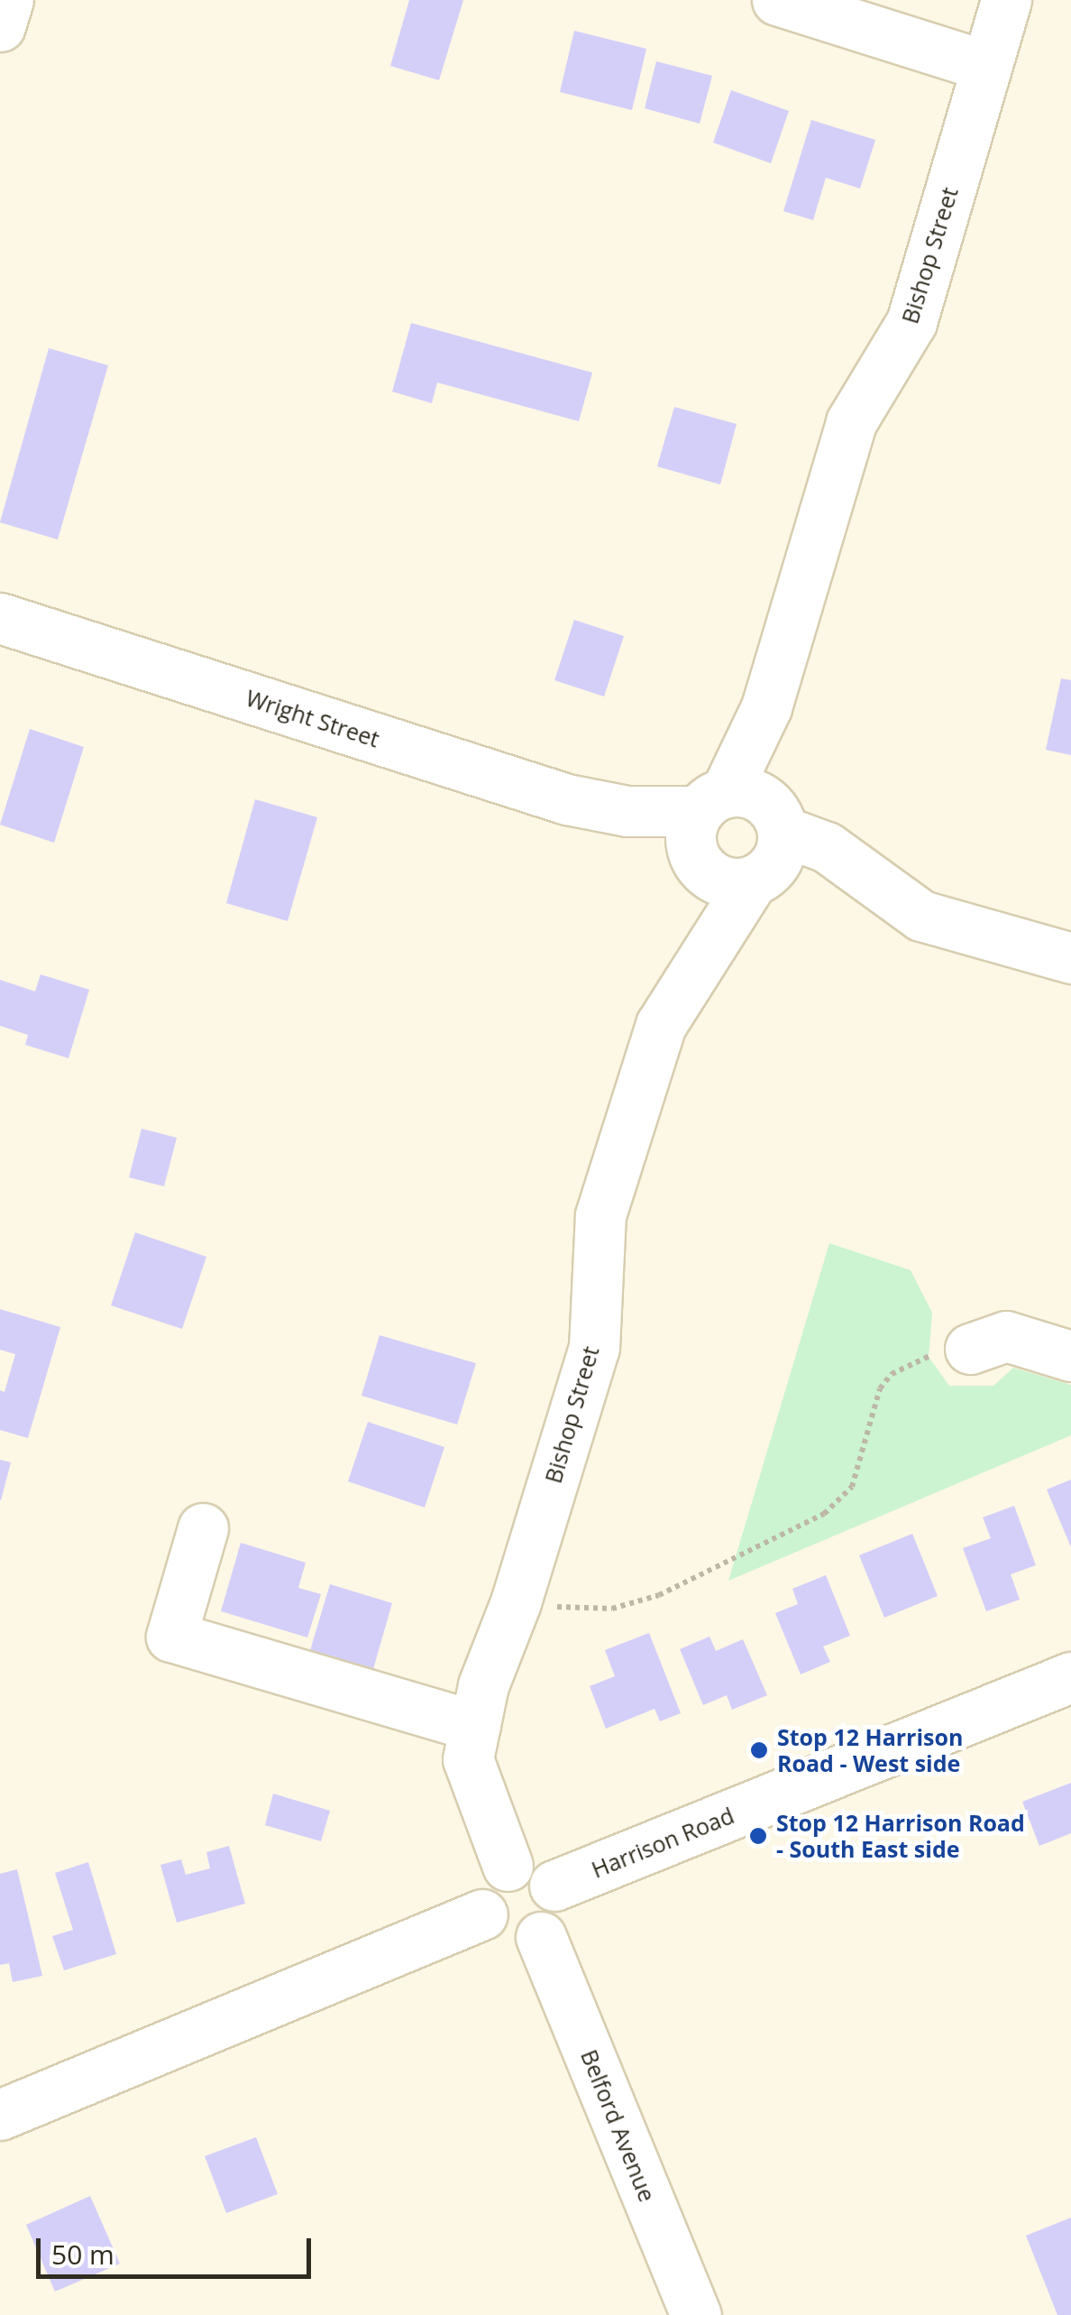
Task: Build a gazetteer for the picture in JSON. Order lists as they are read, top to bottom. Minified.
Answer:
{"streets":{"street":["Bishop Street","Wright Street","Harrison Road","Belford Avenue"]},"crossings":[["Bishop Street","Wright Street"],["Bishop Street","Harrison Road"],["Bishop Street","Belford Avenue"],["Harrison Road","Belford Avenue"]],"places":["Stop 12 Harrison Road - West side","Stop 12 Harrison Road - South East side"],"scale_bar":"50 m"}
